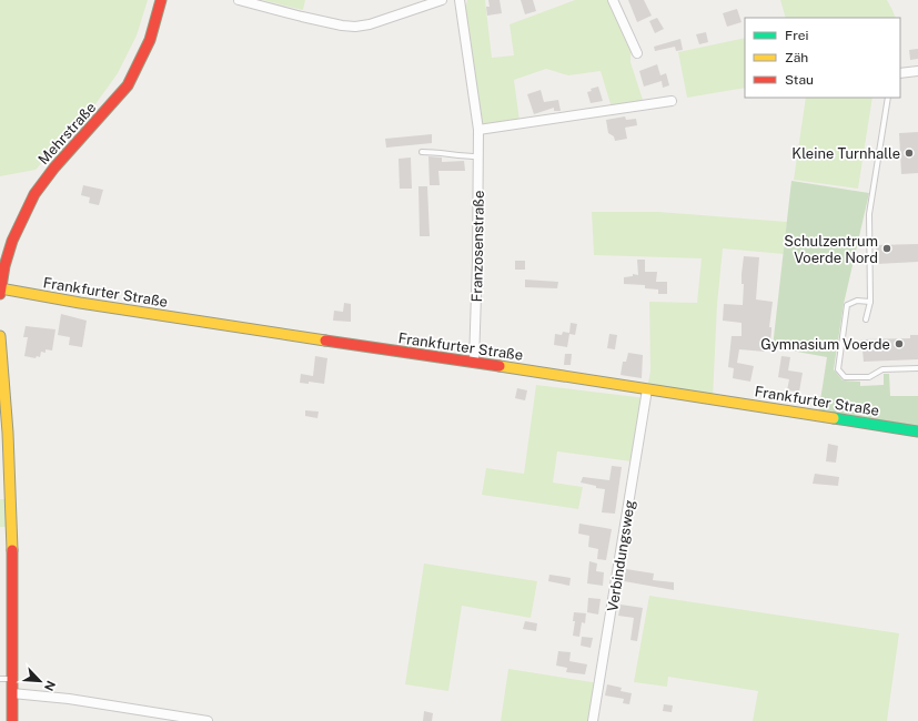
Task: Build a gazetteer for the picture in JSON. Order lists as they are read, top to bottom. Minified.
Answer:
{"streets":{"main road":["Mehrstraße","Frankfurter Straße"],"street":["Franzosenstraße","Verbindungsweg"]},"crossings":[["Mehrstraße","Frankfurter Straße"],["Franzosenstraße","Frankfurter Straße"],["Frankfurter Straße","Verbindungsweg"]],"places":["Kleine Turnhalle","Schulzentrum Voerde Nord","Gymnasium Voerde"],"legend":["Frei","Zäh","Stau"],"north":"bottom right"}
